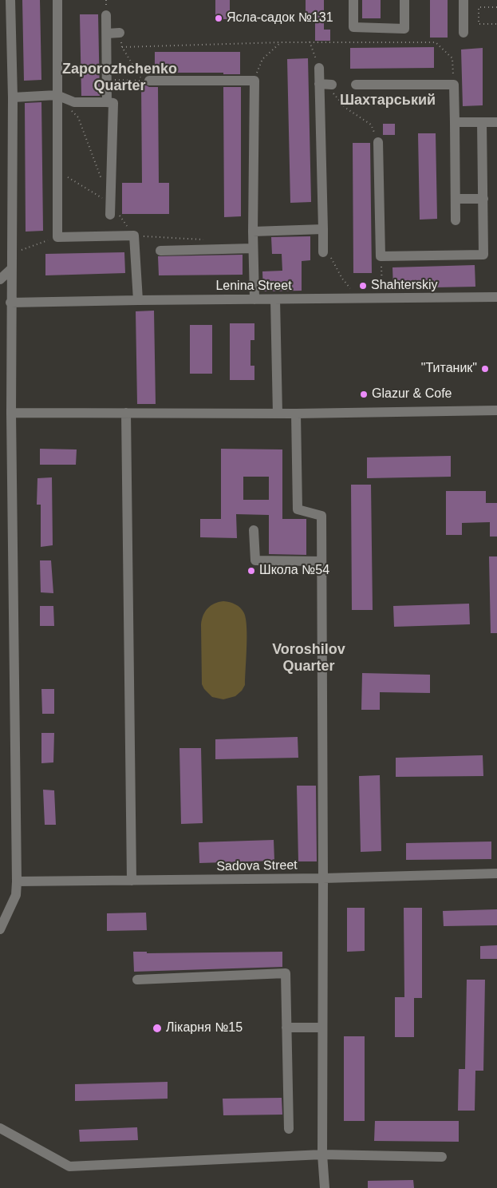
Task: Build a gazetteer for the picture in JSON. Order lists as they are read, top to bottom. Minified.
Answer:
{"streets":{"street":["Lenina Street","Sadova Street"]},"districts":["Zaporozhchenko Quarter","Шахтарський","Voroshilov Quarter"],"places":["Ясла-садок №131","Shahterskiy","\"Титаник\"","Glazur & Cofe","Школа №54","Лікарня №15"]}
